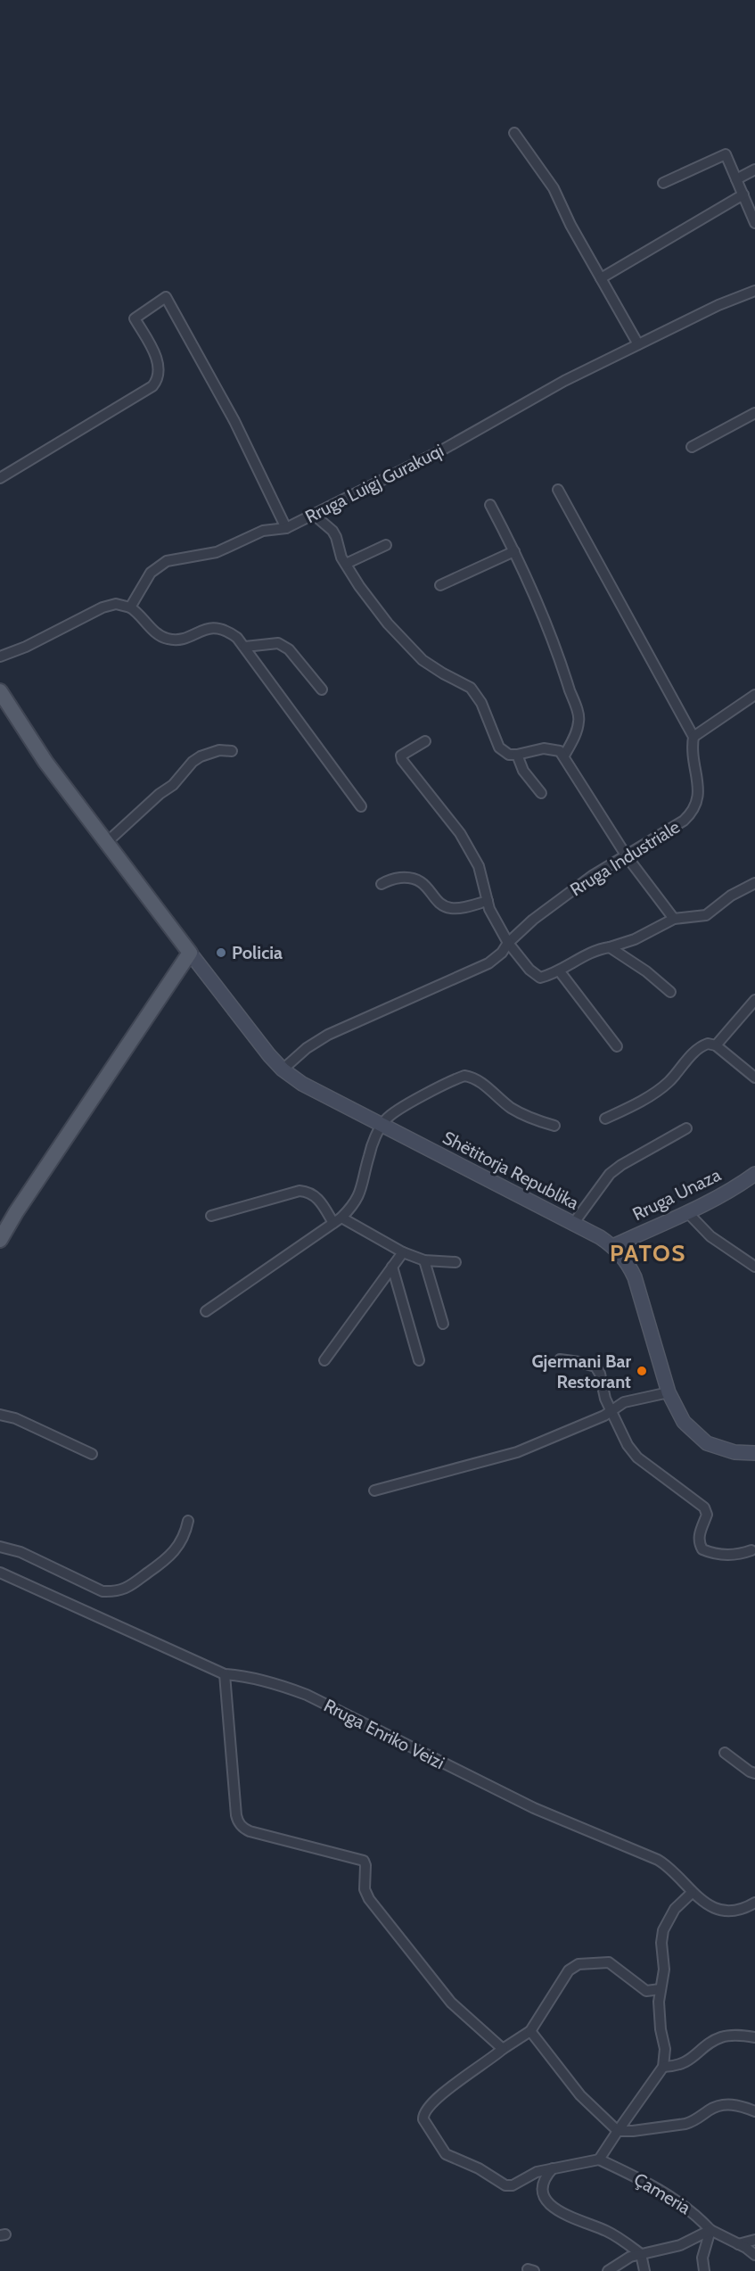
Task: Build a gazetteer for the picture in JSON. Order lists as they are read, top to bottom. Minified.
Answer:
{"streets":{"main road":["Shëtitorja Republika","Rruga Unaza"],"street":["Rruga Luigj Gurakuqi","Rruga Industriale","Rruga Enriko Veizi","Çameria"]},"crossings":[["Rruga Industriale","Shëtitorja Republika"],["Shëtitorja Republika","Rruga Unaza"]],"districts":["PATOS"],"places":["Policia","Gjermani Bar Restorant"]}
